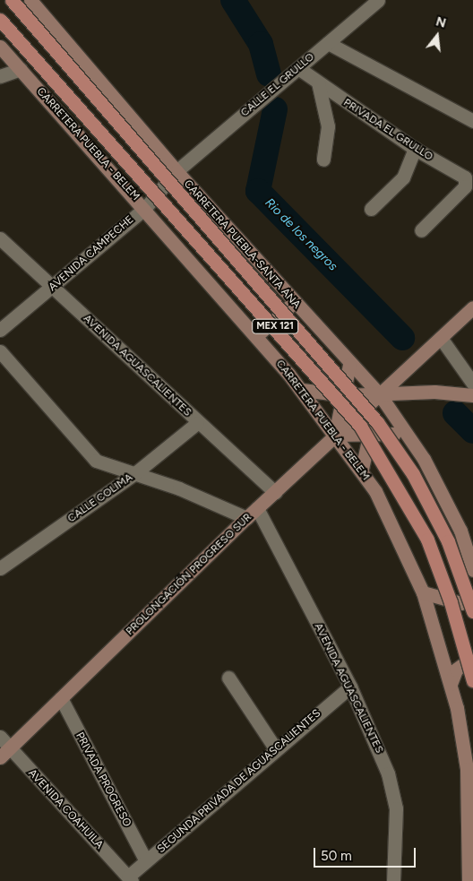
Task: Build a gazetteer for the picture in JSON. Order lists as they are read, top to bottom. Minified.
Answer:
{"streets":{"main road":["CARRETERA PUEBLA - BELEM","MEX 121"],"street":["CALLE EL GRULLO","PRIVADA EL GRULLO","CARRETERA PUEBLA-SANTA ANA","AVENIDA CAMPECHE","AVENIDA AGUASCALIENTES","CALLE COLIMA","PROLONGACIÓN PROGRESO SUR","PRIVADA PROGRESO","SEGUNDA PRIVADA DE AGUASCALIENTES","AVENIDA COAHUILA"]},"crossings":[["CALLE EL GRULLO","PRIVADA EL GRULLO"],["CALLE EL GRULLO","CARRETERA PUEBLA-SANTA ANA"],["CALLE EL GRULLO","AVENIDA CAMPECHE"],["CARRETERA PUEBLA - BELEM","AVENIDA CAMPECHE"],["CARRETERA PUEBLA - BELEM","PROLONGACIÓN PROGRESO SUR"],["CARRETERA PUEBLA-SANTA ANA","AVENIDA CAMPECHE"],["CARRETERA PUEBLA-SANTA ANA","PROLONGACIÓN PROGRESO SUR"],["AVENIDA CAMPECHE","AVENIDA AGUASCALIENTES"],["AVENIDA AGUASCALIENTES","CALLE COLIMA"],["AVENIDA AGUASCALIENTES","PROLONGACIÓN PROGRESO SUR"],["AVENIDA AGUASCALIENTES","SEGUNDA PRIVADA DE AGUASCALIENTES"],["PROLONGACIÓN PROGRESO SUR","PRIVADA PROGRESO"],["PROLONGACIÓN PROGRESO SUR","AVENIDA COAHUILA"],["PRIVADA PROGRESO","SEGUNDA PRIVADA DE AGUASCALIENTES"],["SEGUNDA PRIVADA DE AGUASCALIENTES","AVENIDA COAHUILA"]],"water":["Rio de los negros"],"scale_bar":"50 m","north":"top"}
